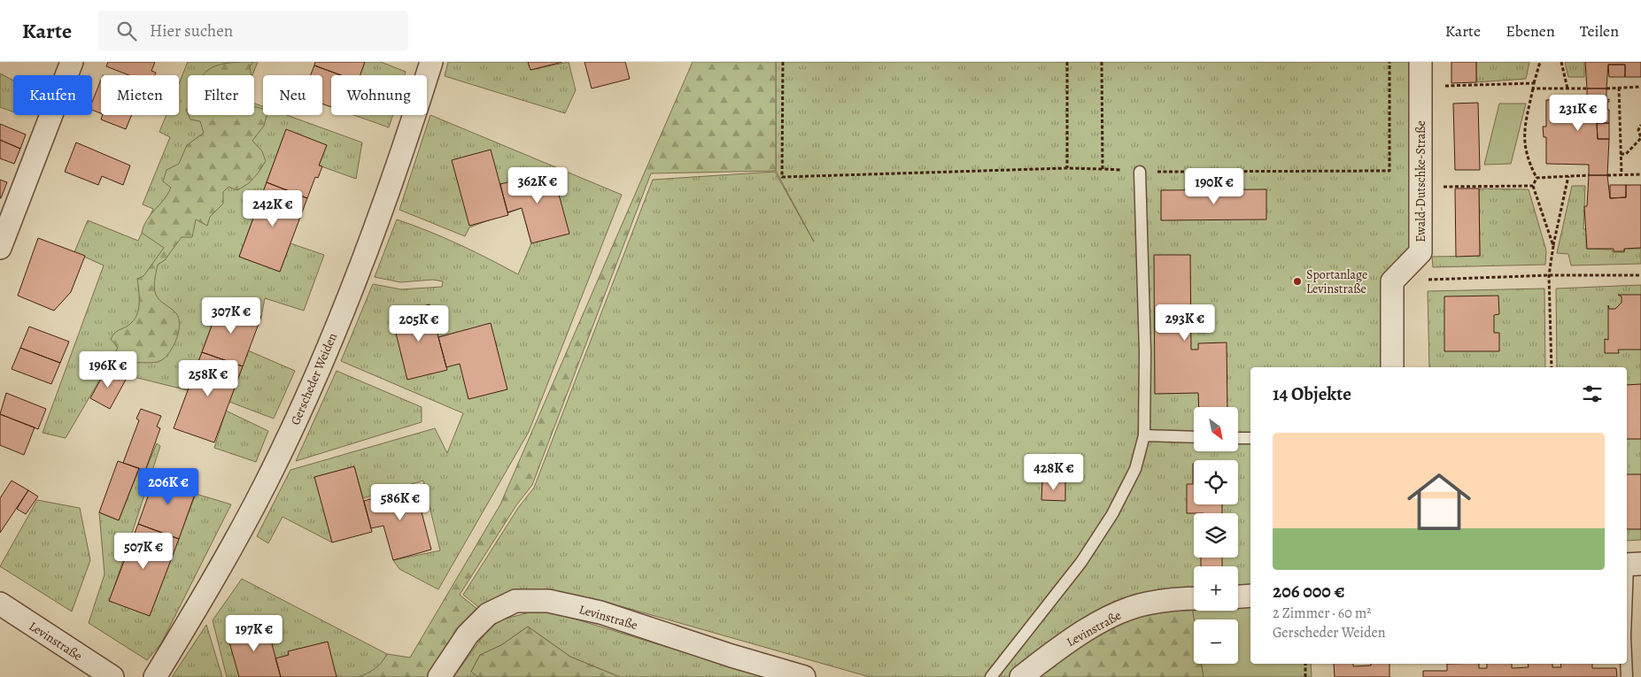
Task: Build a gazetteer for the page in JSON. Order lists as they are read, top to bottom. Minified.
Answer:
{"streets":{"street":["Ewald-Dutschke-Straße","Gerscheder Weiden","Levinstraße"]},"places":["Sportanlage Levinstraße"],"north":"bottom right","page":{"header":"Karte","search":"Hier suchen","nav":["Karte","Ebenen","Teilen"],"chip":["Kaufen","Mieten","Filter","Neu","Wohnung"],"price":["231K €","362K €","190K €","242K €","307K €","293K €","205K €","196K €","258K €","428K €","206K €","586K €","507K €","197K €"],"heading":"14 Objekte","map_buttons":["+","−"],"list":[{"name":"206 000 €","note":"2 Zimmer · 60 m² · Gerscheder Weiden"}]}}
